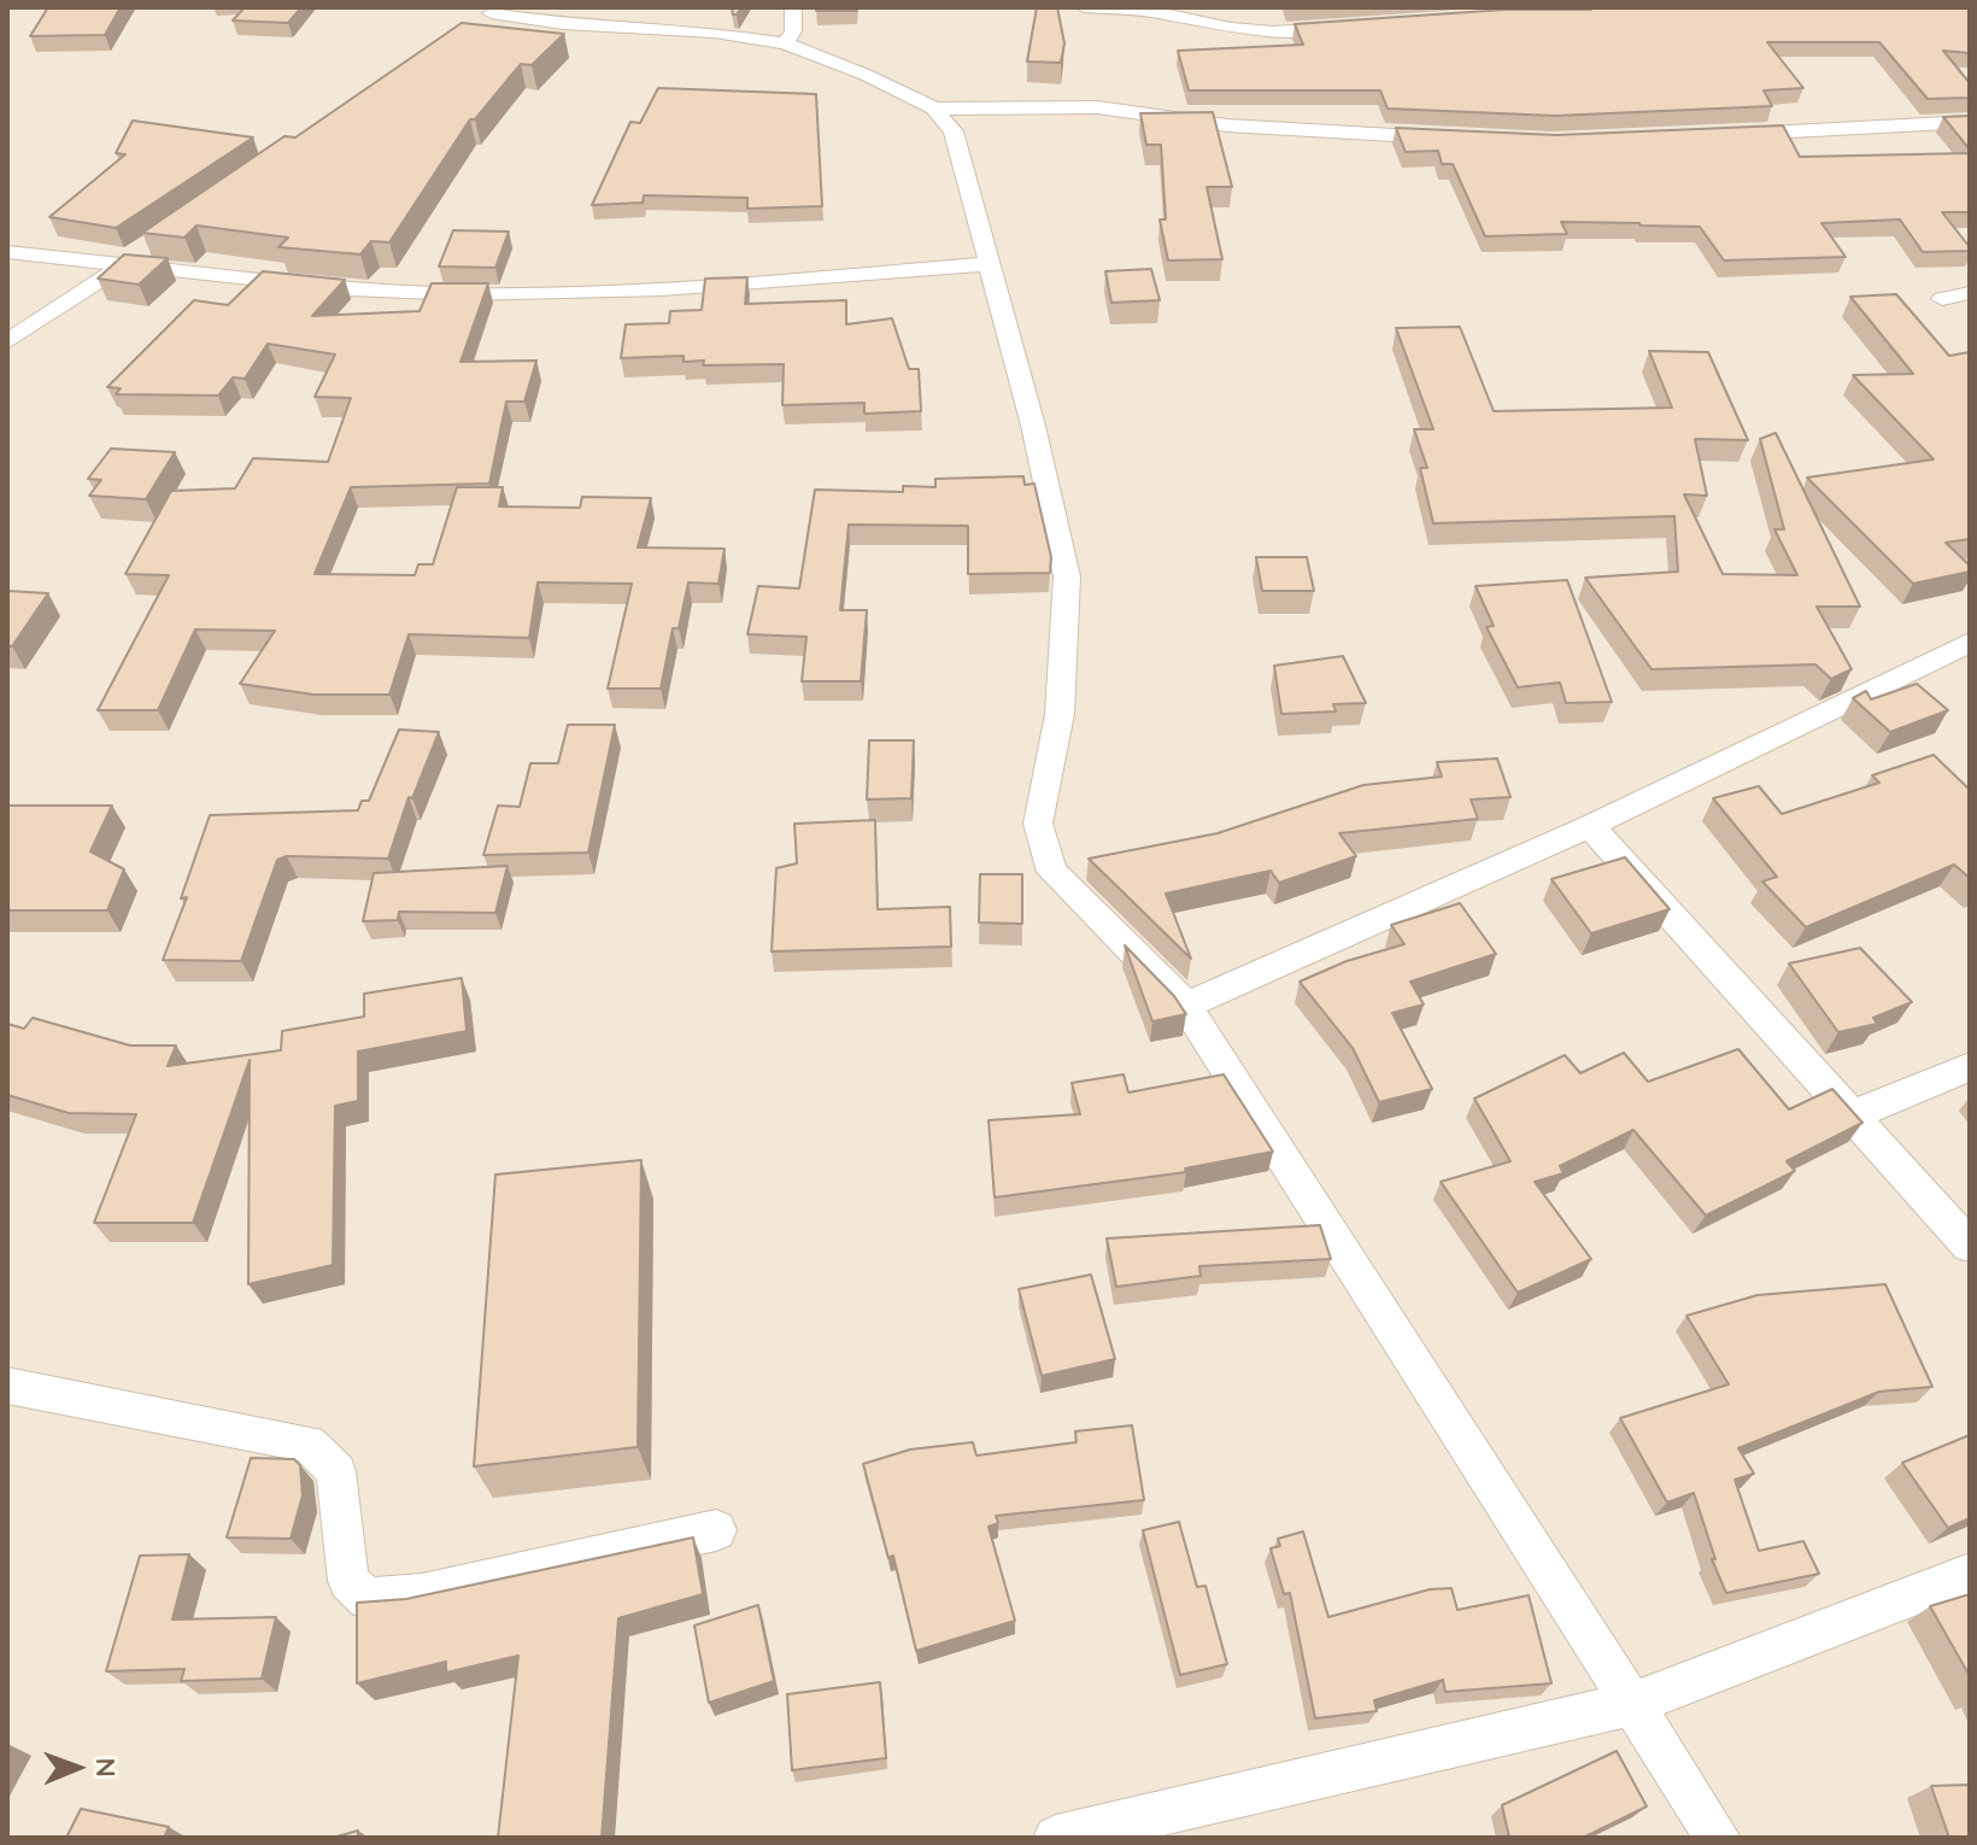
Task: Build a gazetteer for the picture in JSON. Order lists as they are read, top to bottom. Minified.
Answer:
{"north":"right"}
